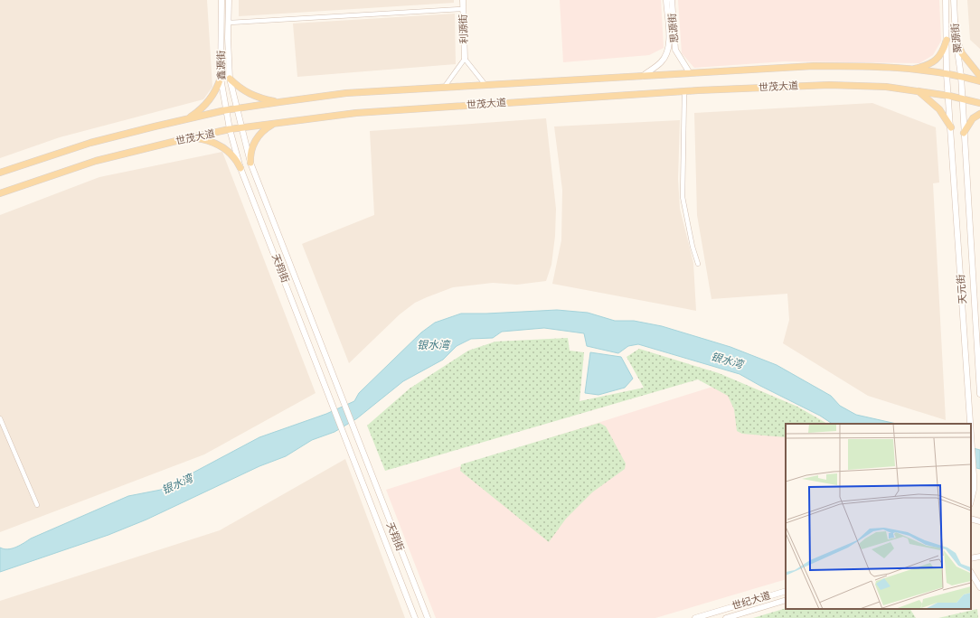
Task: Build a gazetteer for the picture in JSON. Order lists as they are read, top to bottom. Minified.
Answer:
{"streets":{"main road":["思源街","利源街","聚源街","鑫源街","世茂大道","天翔街","天元街","世纪大道"]},"crossings":[["思源街","世茂大道"],["聚源街","世茂大道"],["聚源街","天元街"],["鑫源街","世茂大道"],["鑫源街","天翔街"],["世茂大道","天翔街"],["世茂大道","天元街"]],"water":["银水湾"]}
